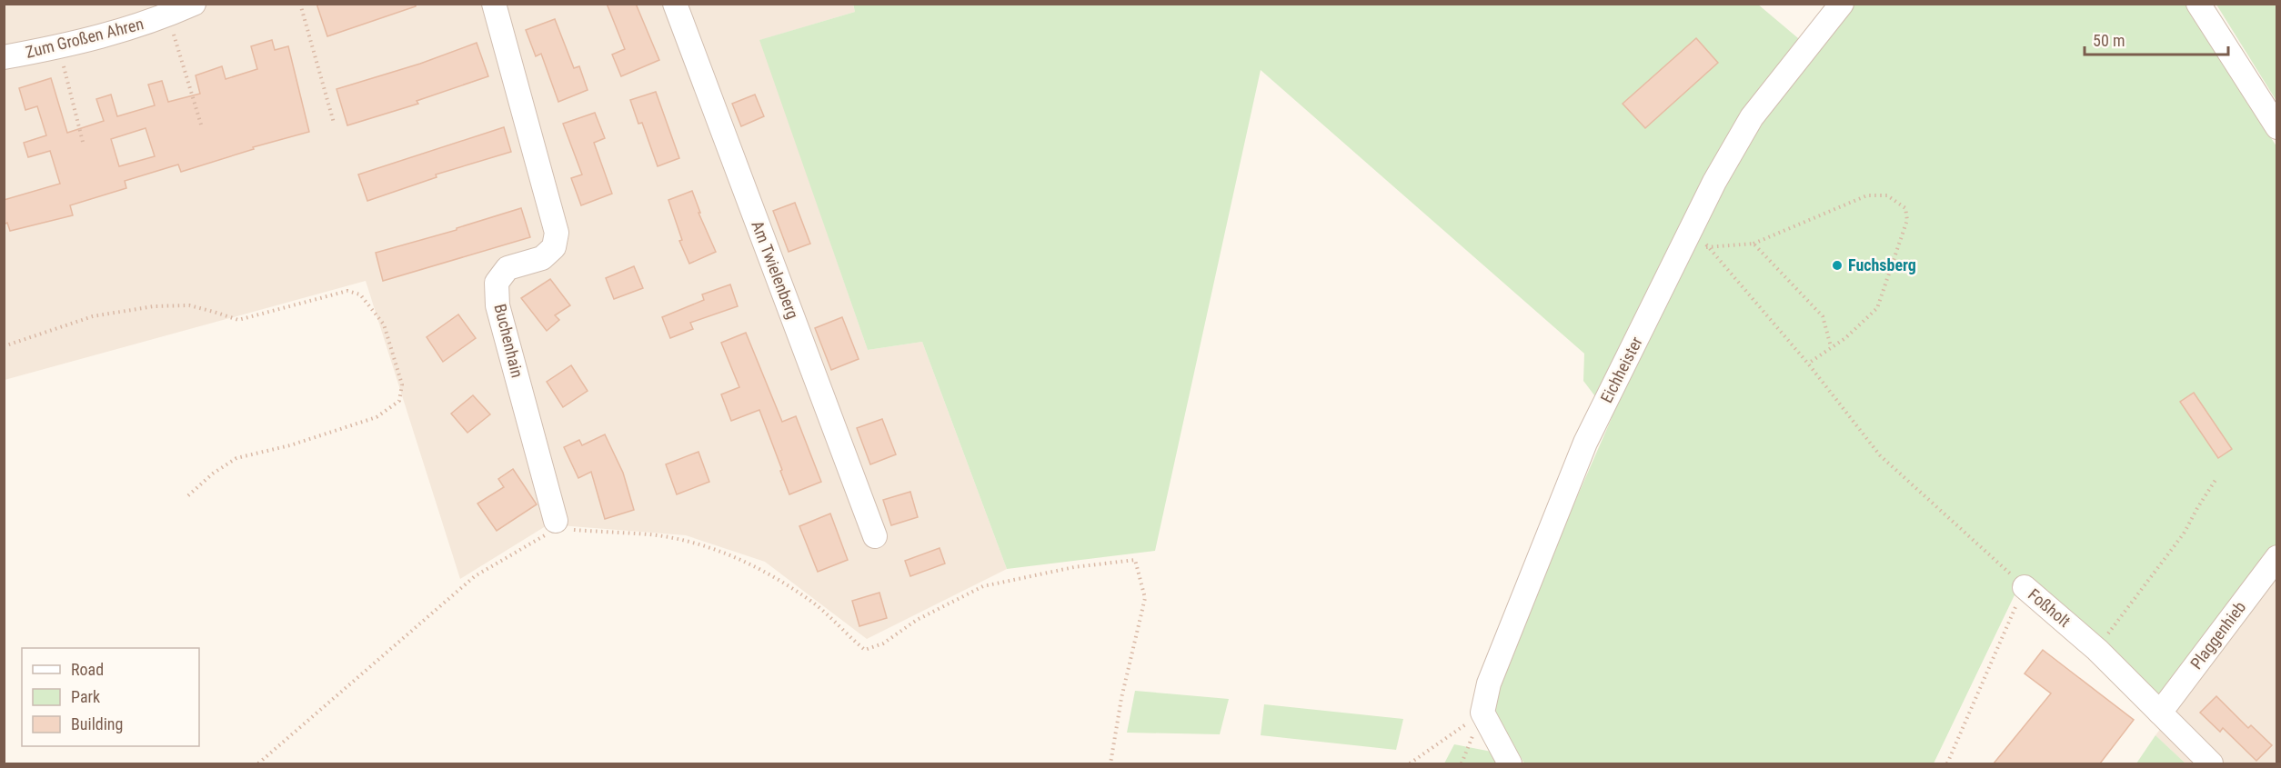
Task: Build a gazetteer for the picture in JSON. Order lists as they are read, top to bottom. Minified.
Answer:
{"streets":{"street":["Zum Großen Ahren","Am Twielenberg","Buchenhain","Eichheister","Foßholt","Plaggenhieb"]},"crossings":[["Foßholt","Plaggenhieb"]],"places":["Fuchsberg"],"legend":["Road","Park","Building"],"scale_bar":"50 m"}
